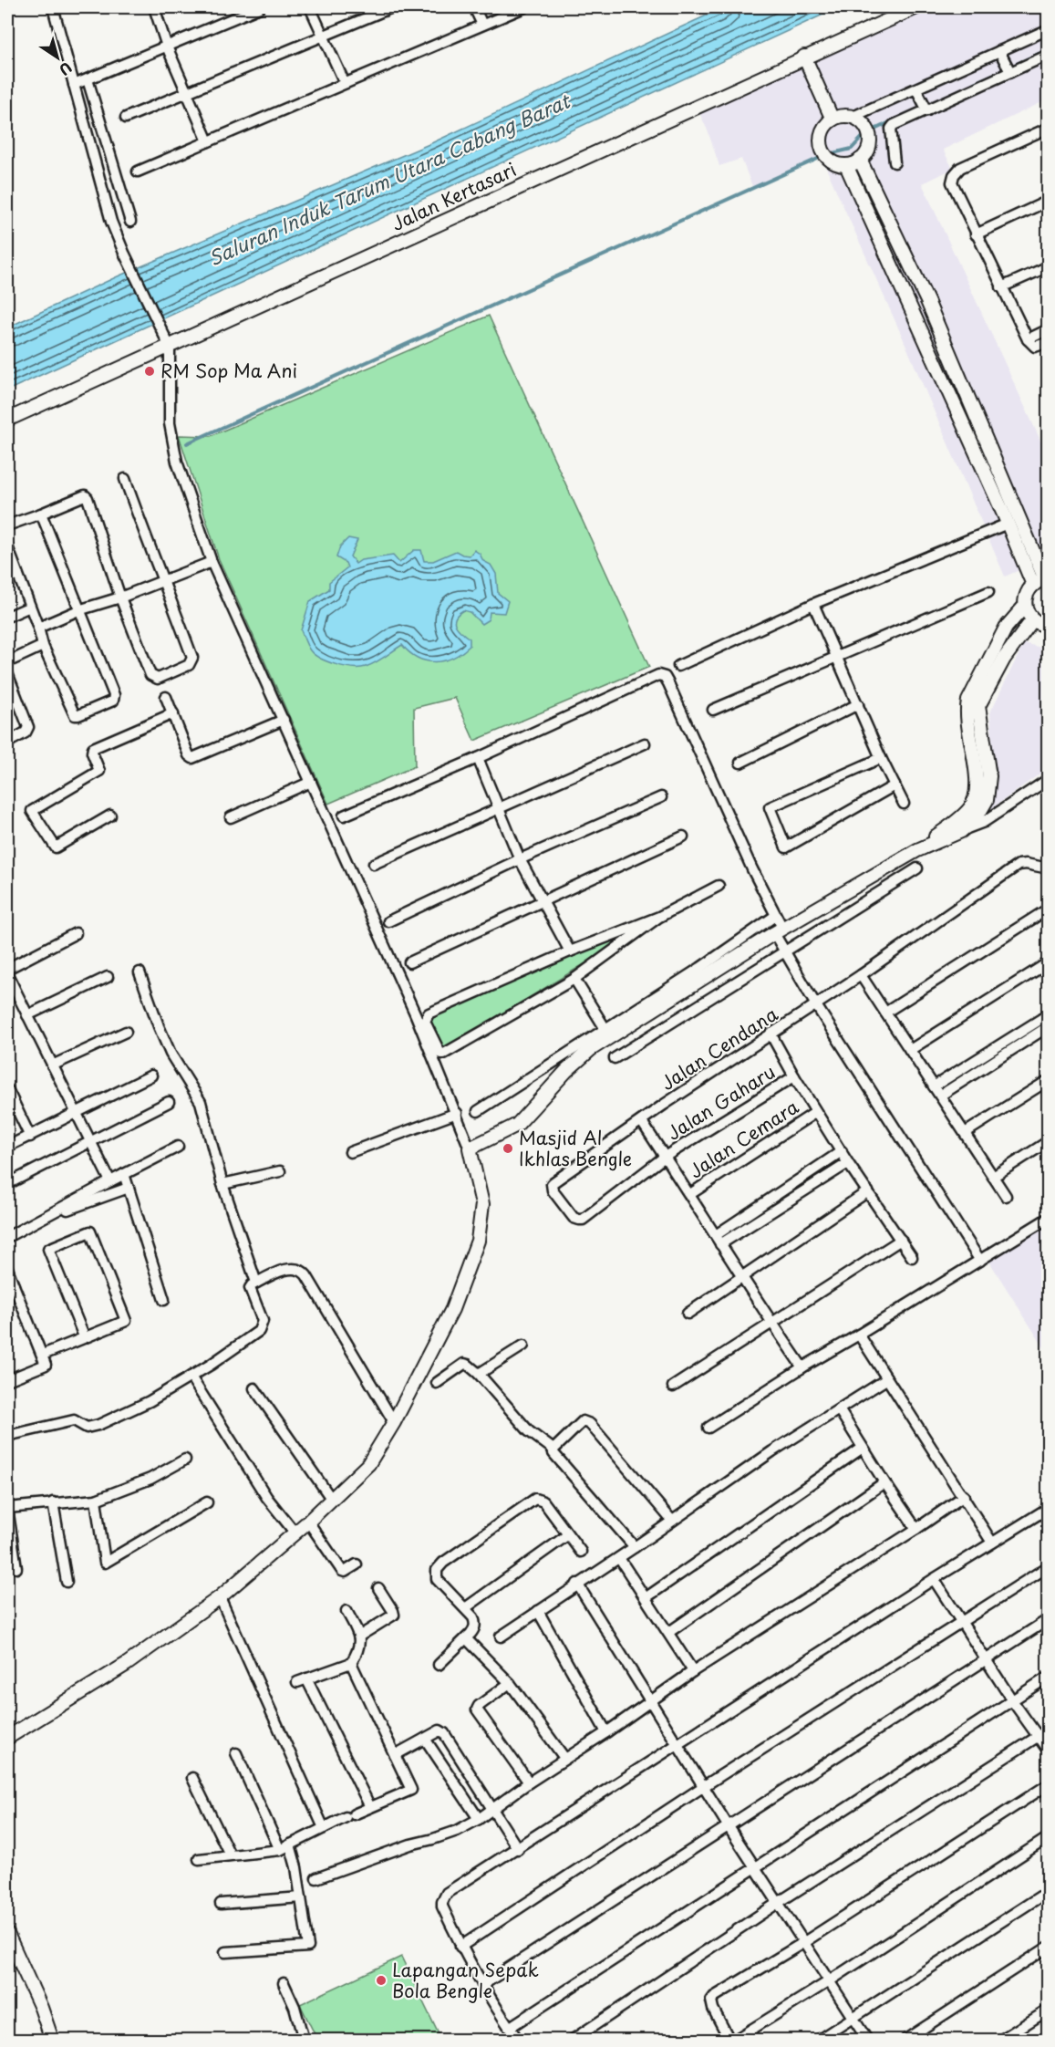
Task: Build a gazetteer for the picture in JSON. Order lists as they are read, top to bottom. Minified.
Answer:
{"streets":{"street":["Jalan Kertasari","Jalan Cendana","Jalan Gaharu","Jalan Cemara"]},"crossings":[["Jalan Cendana","Jalan Gaharu"]],"water":["Saluran Induk Tarum Utara Cabang Barat"],"places":["RM Sop Ma Ani","Masjid Al Ikhlas Bengle","Lapangan Sepak Bola Bengle"],"north":"bottom right"}
